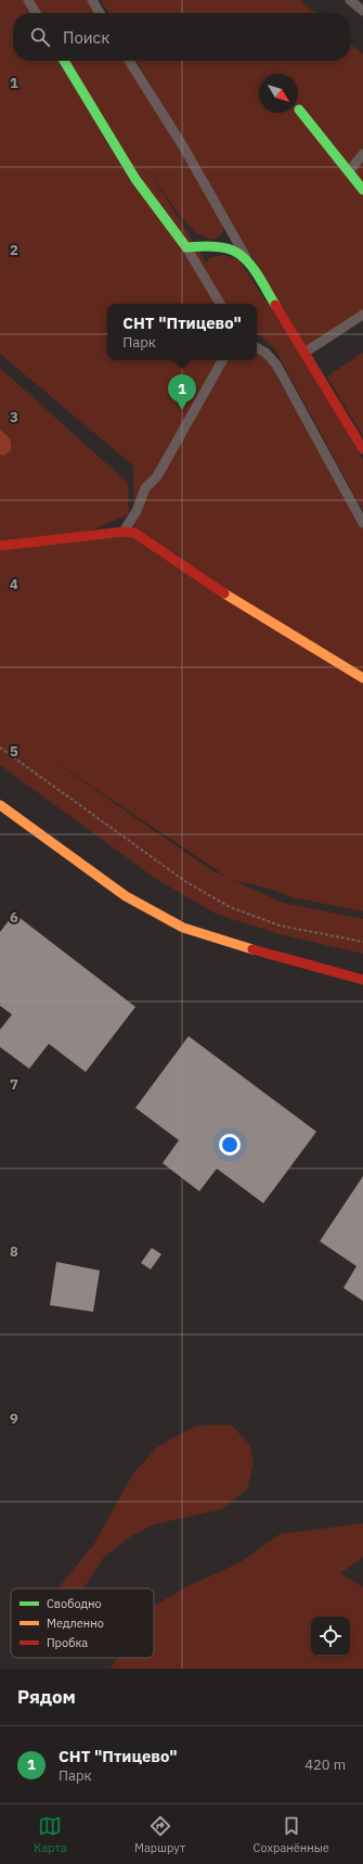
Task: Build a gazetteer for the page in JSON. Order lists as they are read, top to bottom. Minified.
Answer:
{"legend":["Свободно","Медленно","Пробка"],"north":"bottom right","page":{"search":"Поиск","popup":["СНТ \"Птицево\"","Парк"],"pins":"1","heading":"Рядом","list":[{"mark":"1","name":"СНТ \"Птицево\"","note":"Парк","value":"420 m"}],"nav":["Карта","Маршрут","Сохранённые"]},"grid":{"rows":["1","2","3","4","5","6","7","8","9"]}}
